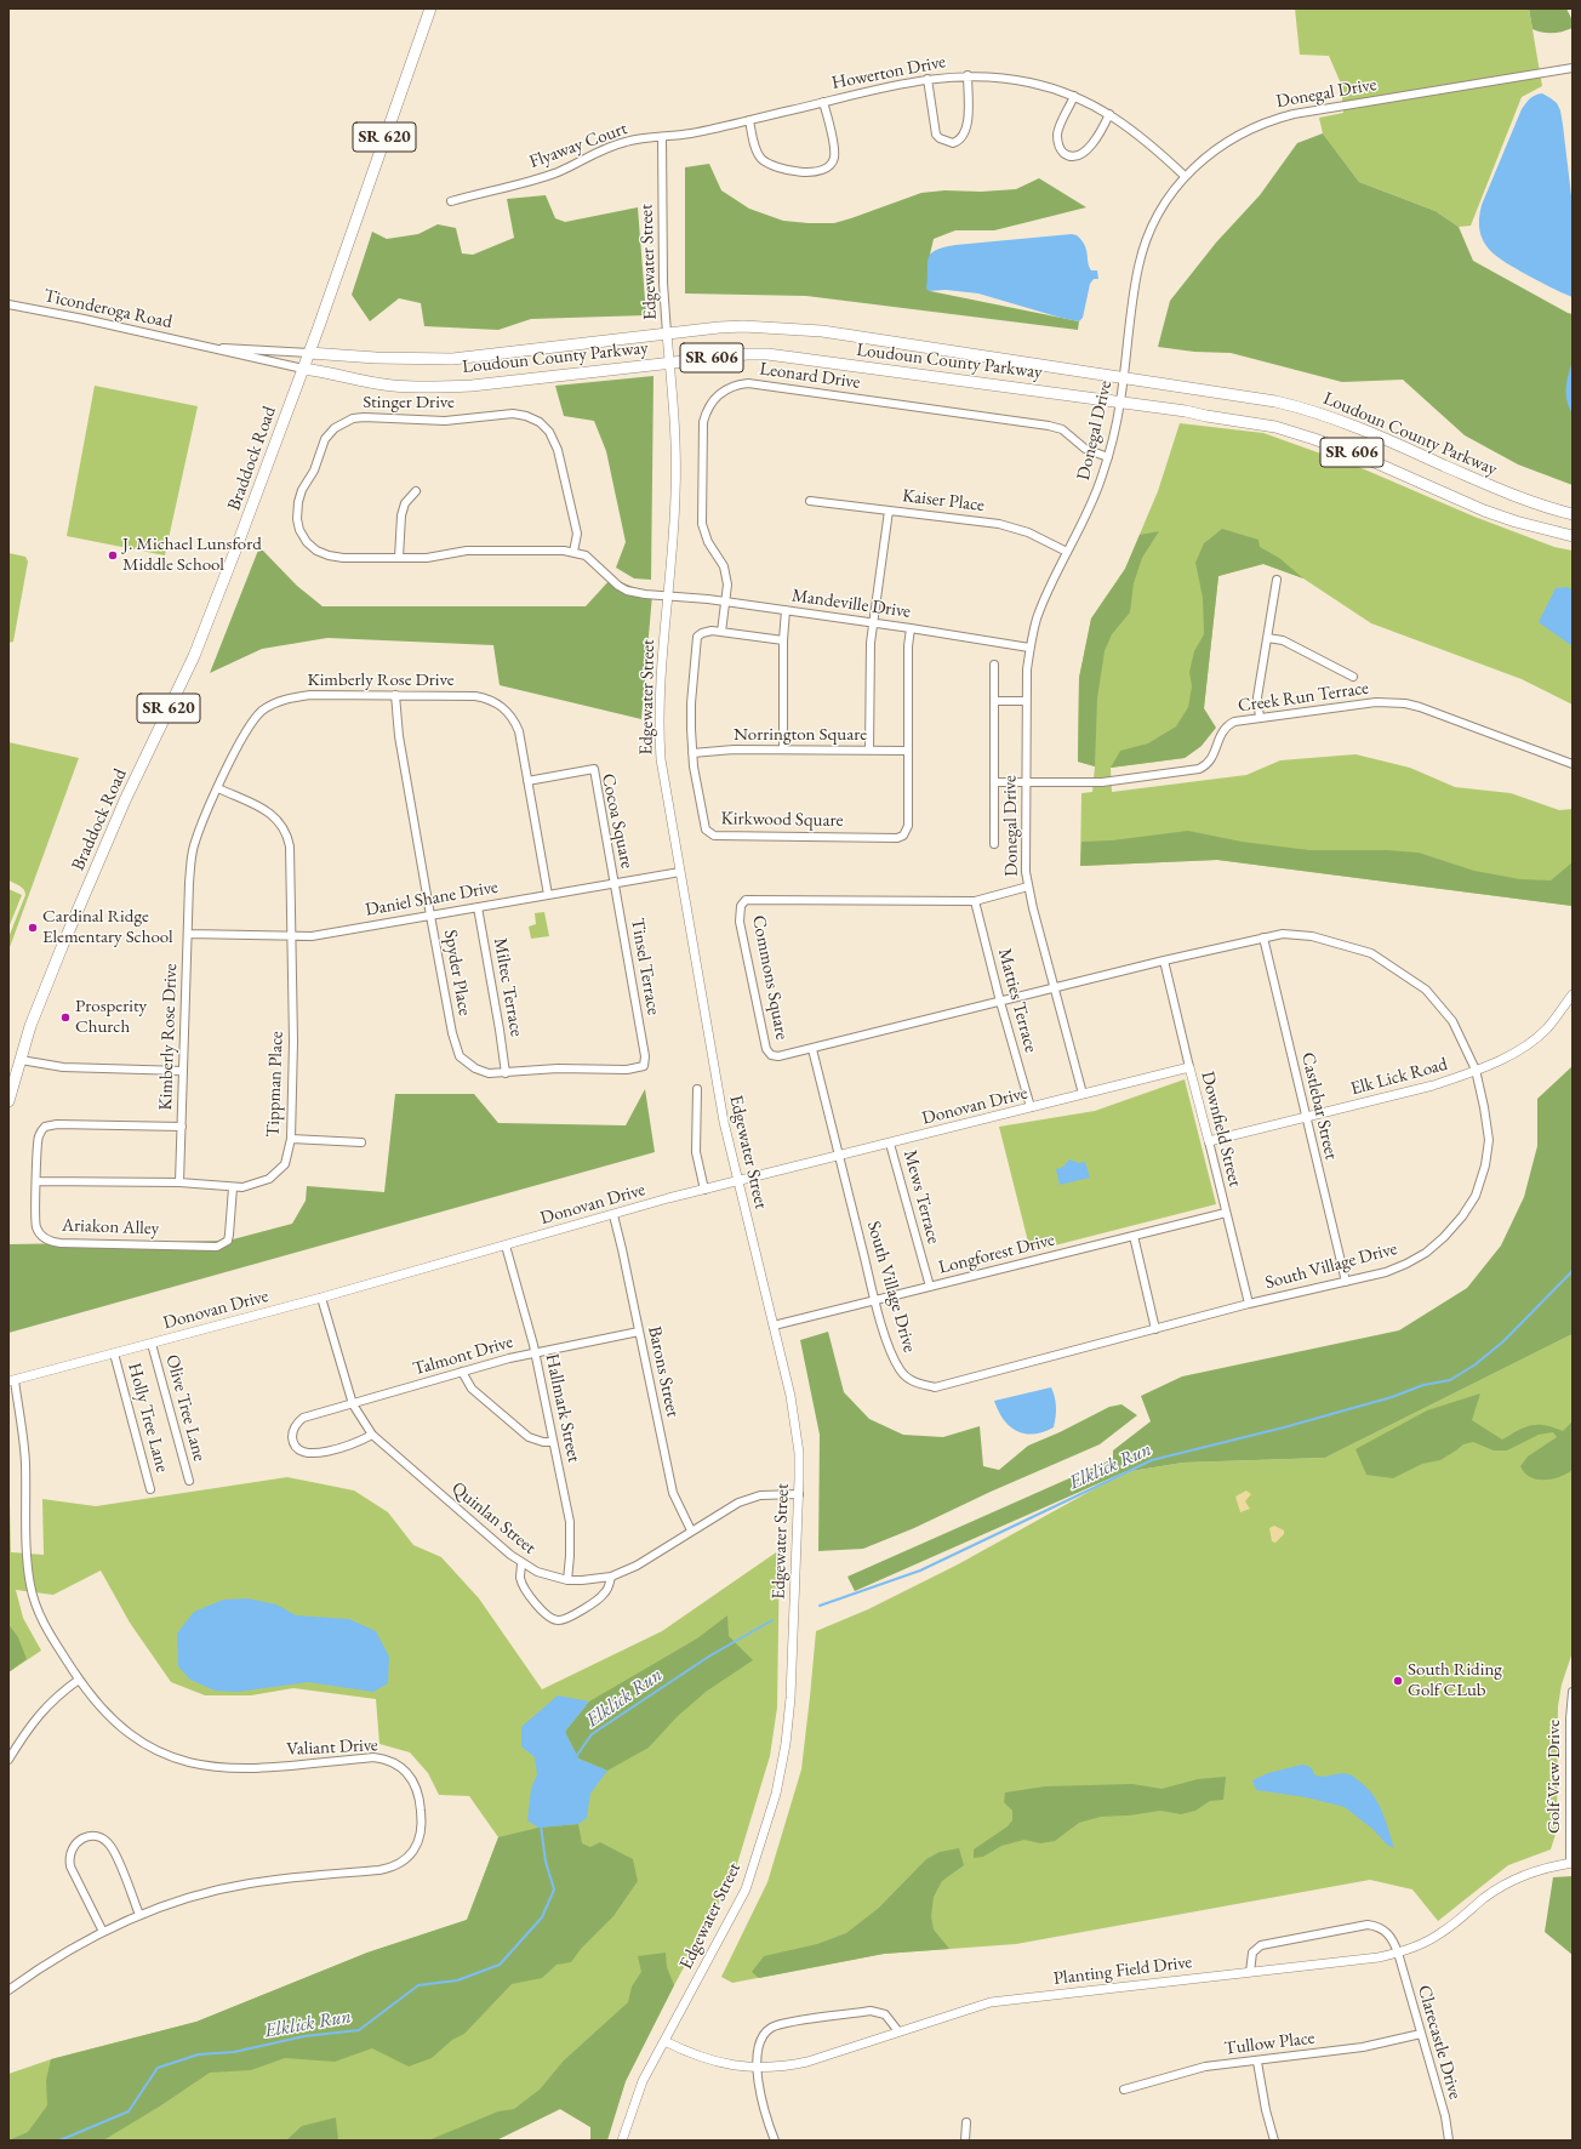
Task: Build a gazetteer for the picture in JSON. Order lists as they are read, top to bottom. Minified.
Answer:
{"streets":{"main road":["SR 620","Loudoun County Parkway","SR 606","Braddock Road"],"street":["Howerton Drive","Donegal Drive","Flyaway Court","Edgewater Street","Ticonderoga Road","Leonard Drive","Stinger Drive","Kaiser Place","Mandeville Drive","Kimberly Rose Drive","Creek Run Terrace","Norrington Square","Kirkwood Square","Cocoa Square","Daniel Shane Drive","Tinsel Terrace","Spyder Place","Commons Square","Miltec Terrace","Matties Terrace","Elk Lick Road","Tippman Place","Donovan Drive","Castlebar Street","Downfield Street","Mews Terrace","Ariakon Alley","Longforest Drive","South Village Drive","Talmont Drive","Barons Street","Olive Tree Lane","Hallmark Street","Holly Tree Lane","Quinlan Street","Valiant Drive","Golf View Drive","Planting Field Drive","Clarecastle Drive","Tullow Place"]},"crossings":[["Howerton Drive","Donegal Drive"],["Howerton Drive","Flyaway Court"],["Howerton Drive","Edgewater Street"],["Donegal Drive","Loudoun County Parkway"],["Donegal Drive","Leonard Drive"],["Donegal Drive","Kaiser Place"],["Donegal Drive","Mandeville Drive"],["Donegal Drive","Creek Run Terrace"],["Donegal Drive","Commons Square"],["Donegal Drive","Donovan Drive"],["Donegal Drive","South Village Drive"],["Flyaway Court","Edgewater Street"],["Edgewater Street","Loudoun County Parkway"],["Edgewater Street","Mandeville Drive"],["Edgewater Street","Daniel Shane Drive"],["Edgewater Street","Donovan Drive"],["Edgewater Street","Longforest Drive"],["Edgewater Street","Quinlan Street"],["Edgewater Street","Planting Field Drive"],["Ticonderoga Road","Loudoun County Parkway"],["Ticonderoga Road","Braddock Road"],["Loudoun County Parkway","Braddock Road"],["Leonard Drive","Mandeville Drive"],["Leonard Drive","Kirkwood Square"],["Mandeville Drive","Kirkwood Square"],["Kimberly Rose Drive","Cocoa Square"],["Kimberly Rose Drive","Daniel Shane Drive"],["Kimberly Rose Drive","Spyder Place"],["Kimberly Rose Drive","Tippman Place"],["Kimberly Rose Drive","Ariakon Alley"],["Norrington Square","Kirkwood Square"],["Cocoa Square","Daniel Shane Drive"],["Cocoa Square","Tinsel Terrace"],["Daniel Shane Drive","Tinsel Terrace"],["Daniel Shane Drive","Spyder Place"],["Daniel Shane Drive","Miltec Terrace"],["Daniel Shane Drive","Tippman Place"],["Tinsel Terrace","Spyder Place"],["Spyder Place","Miltec Terrace"],["Commons Square","Matties Terrace"],["Commons Square","South Village Drive"],["Matties Terrace","Donovan Drive"],["Elk Lick Road","Castlebar Street"],["Elk Lick Road","Downfield Street"],["Elk Lick Road","South Village Drive"],["Tippman Place","Ariakon Alley"],["Donovan Drive","Downfield Street"],["Donovan Drive","Mews Terrace"],["Donovan Drive","South Village Drive"],["Donovan Drive","Barons Street"],["Donovan Drive","Olive Tree Lane"],["Donovan Drive","Hallmark Street"],["Donovan Drive","Holly Tree Lane"],["Donovan Drive","Quinlan Street"],["Donovan Drive","Valiant Drive"],["Castlebar Street","South Village Drive"],["Downfield Street","Longforest Drive"],["Downfield Street","South Village Drive"],["Mews Terrace","Longforest Drive"],["Longforest Drive","South Village Drive"],["Talmont Drive","Barons Street"],["Talmont Drive","Hallmark Street"],["Talmont Drive","Quinlan Street"],["Barons Street","Quinlan Street"],["Hallmark Street","Quinlan Street"],["Golf View Drive","Planting Field Drive"],["Planting Field Drive","Clarecastle Drive"],["Clarecastle Drive","Tullow Place"]],"water":["Elklick Run"],"places":["J. Michael Lunsford Middle School","Cardinal Ridge Elementary School","Prosperity Church","South Riding Golf CLub"]}
